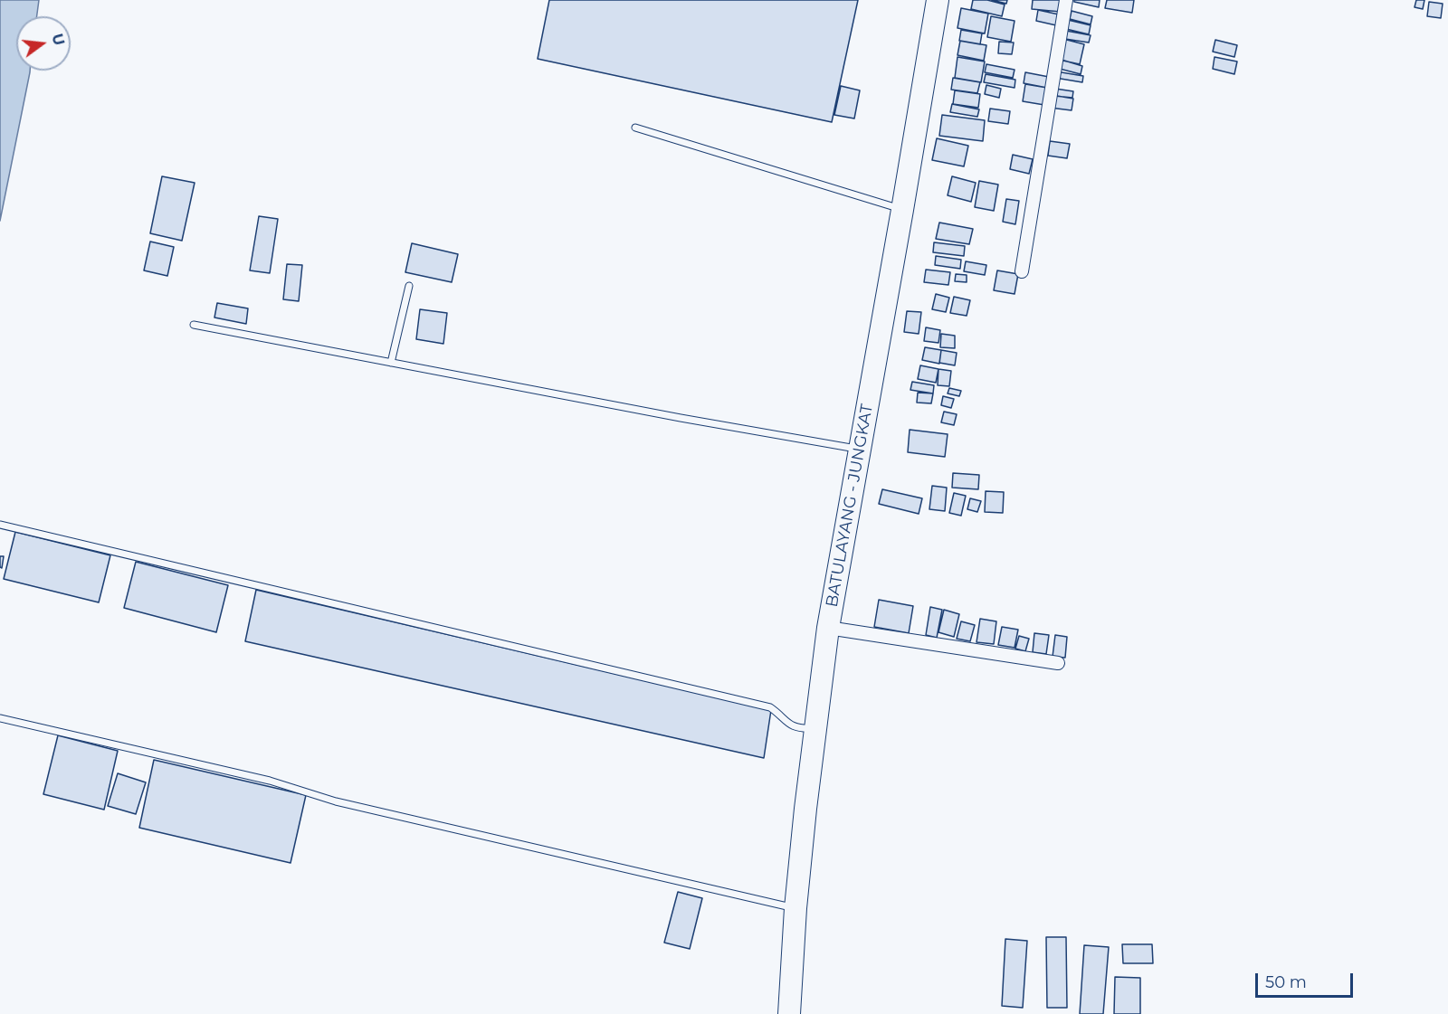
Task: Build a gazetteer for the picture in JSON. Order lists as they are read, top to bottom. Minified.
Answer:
{"streets":{"highway":["BATULAYANG - JUNGKAT"]},"scale_bar":"50 m","north":"right"}
